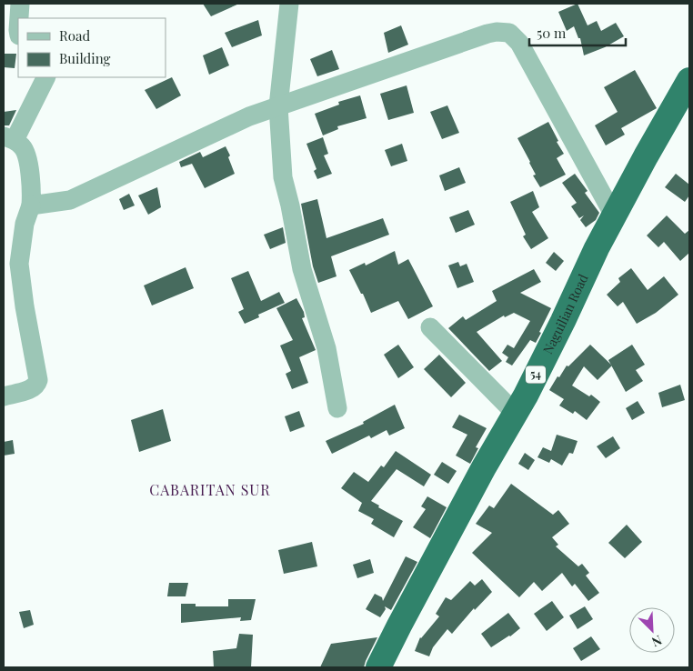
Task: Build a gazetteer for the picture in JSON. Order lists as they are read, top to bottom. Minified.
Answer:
{"streets":{"highway":["Naguilian Road","54"]},"districts":["CABARITAN SUR"],"legend":["Road","Building"],"scale_bar":"50 m","north":"bottom right"}
